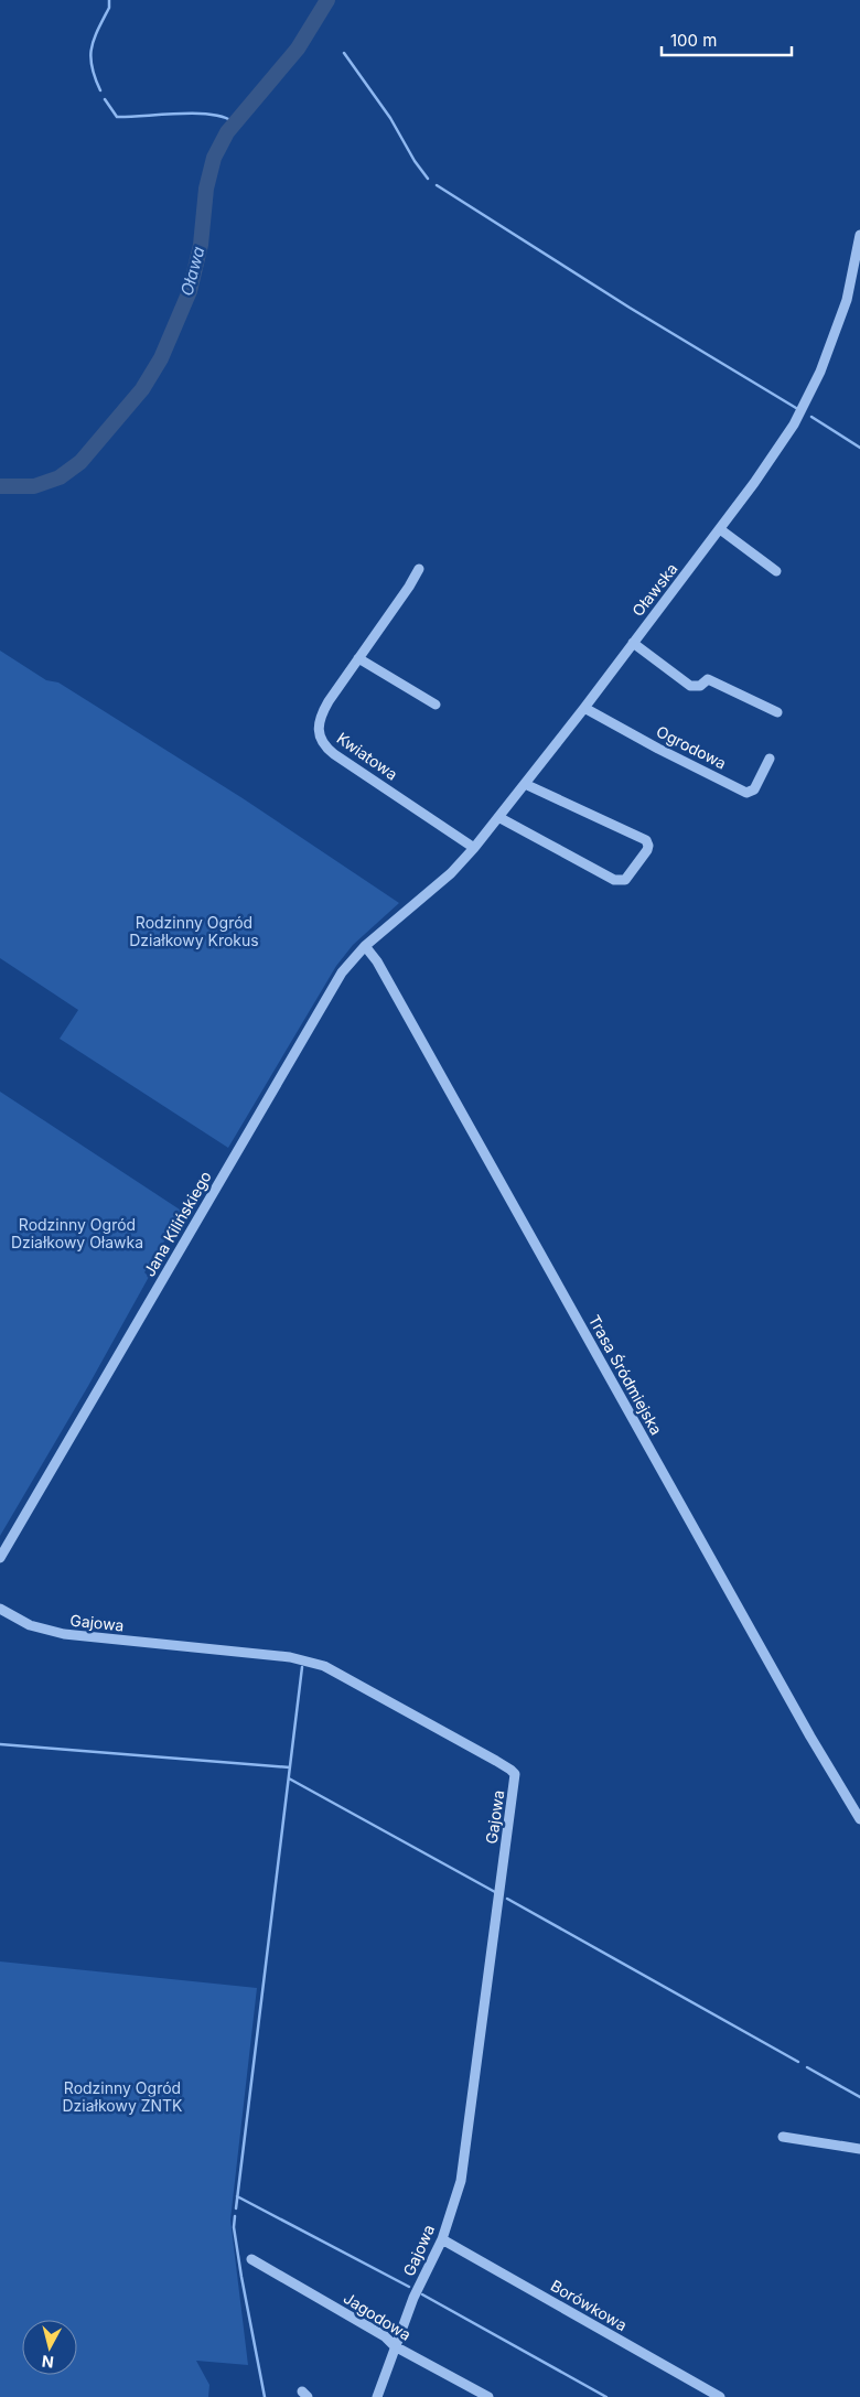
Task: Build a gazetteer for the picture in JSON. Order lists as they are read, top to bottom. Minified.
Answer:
{"streets":{"street":["Oławska","Ogrodowa","Kwiatowa","Jana Kilińskiego","Trasa Śródmiejska","Gajowa","Borówkowa","Jagodowa"]},"crossings":[["Oławska","Ogrodowa"],["Oławska","Kwiatowa"],["Oławska","Jana Kilińskiego"],["Jana Kilińskiego","Trasa Śródmiejska"],["Gajowa","Borówkowa"],["Gajowa","Jagodowa"]],"water":["Oława"],"parks":["Rodzinny Ogród Działkowy Krokus","Rodzinny Ogród Działkowy Oławka","Rodzinny Ogród Działkowy ZNTK"],"scale_bar":"100 m","north":"bottom"}
